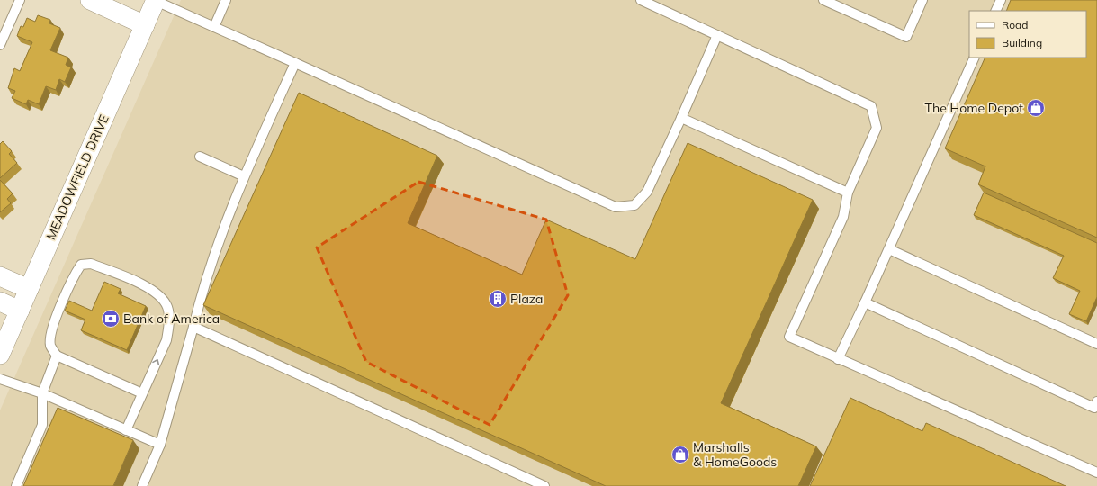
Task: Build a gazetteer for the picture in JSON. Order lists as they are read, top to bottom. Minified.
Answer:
{"streets":{"street":["MEADOWFIELD DRIVE"]},"places":{"shop":["The Home Depot","Marshalls & HomeGoods"],"building":["Plaza"],"bank":["Bank of America"]},"legend":["Road","Building"]}
